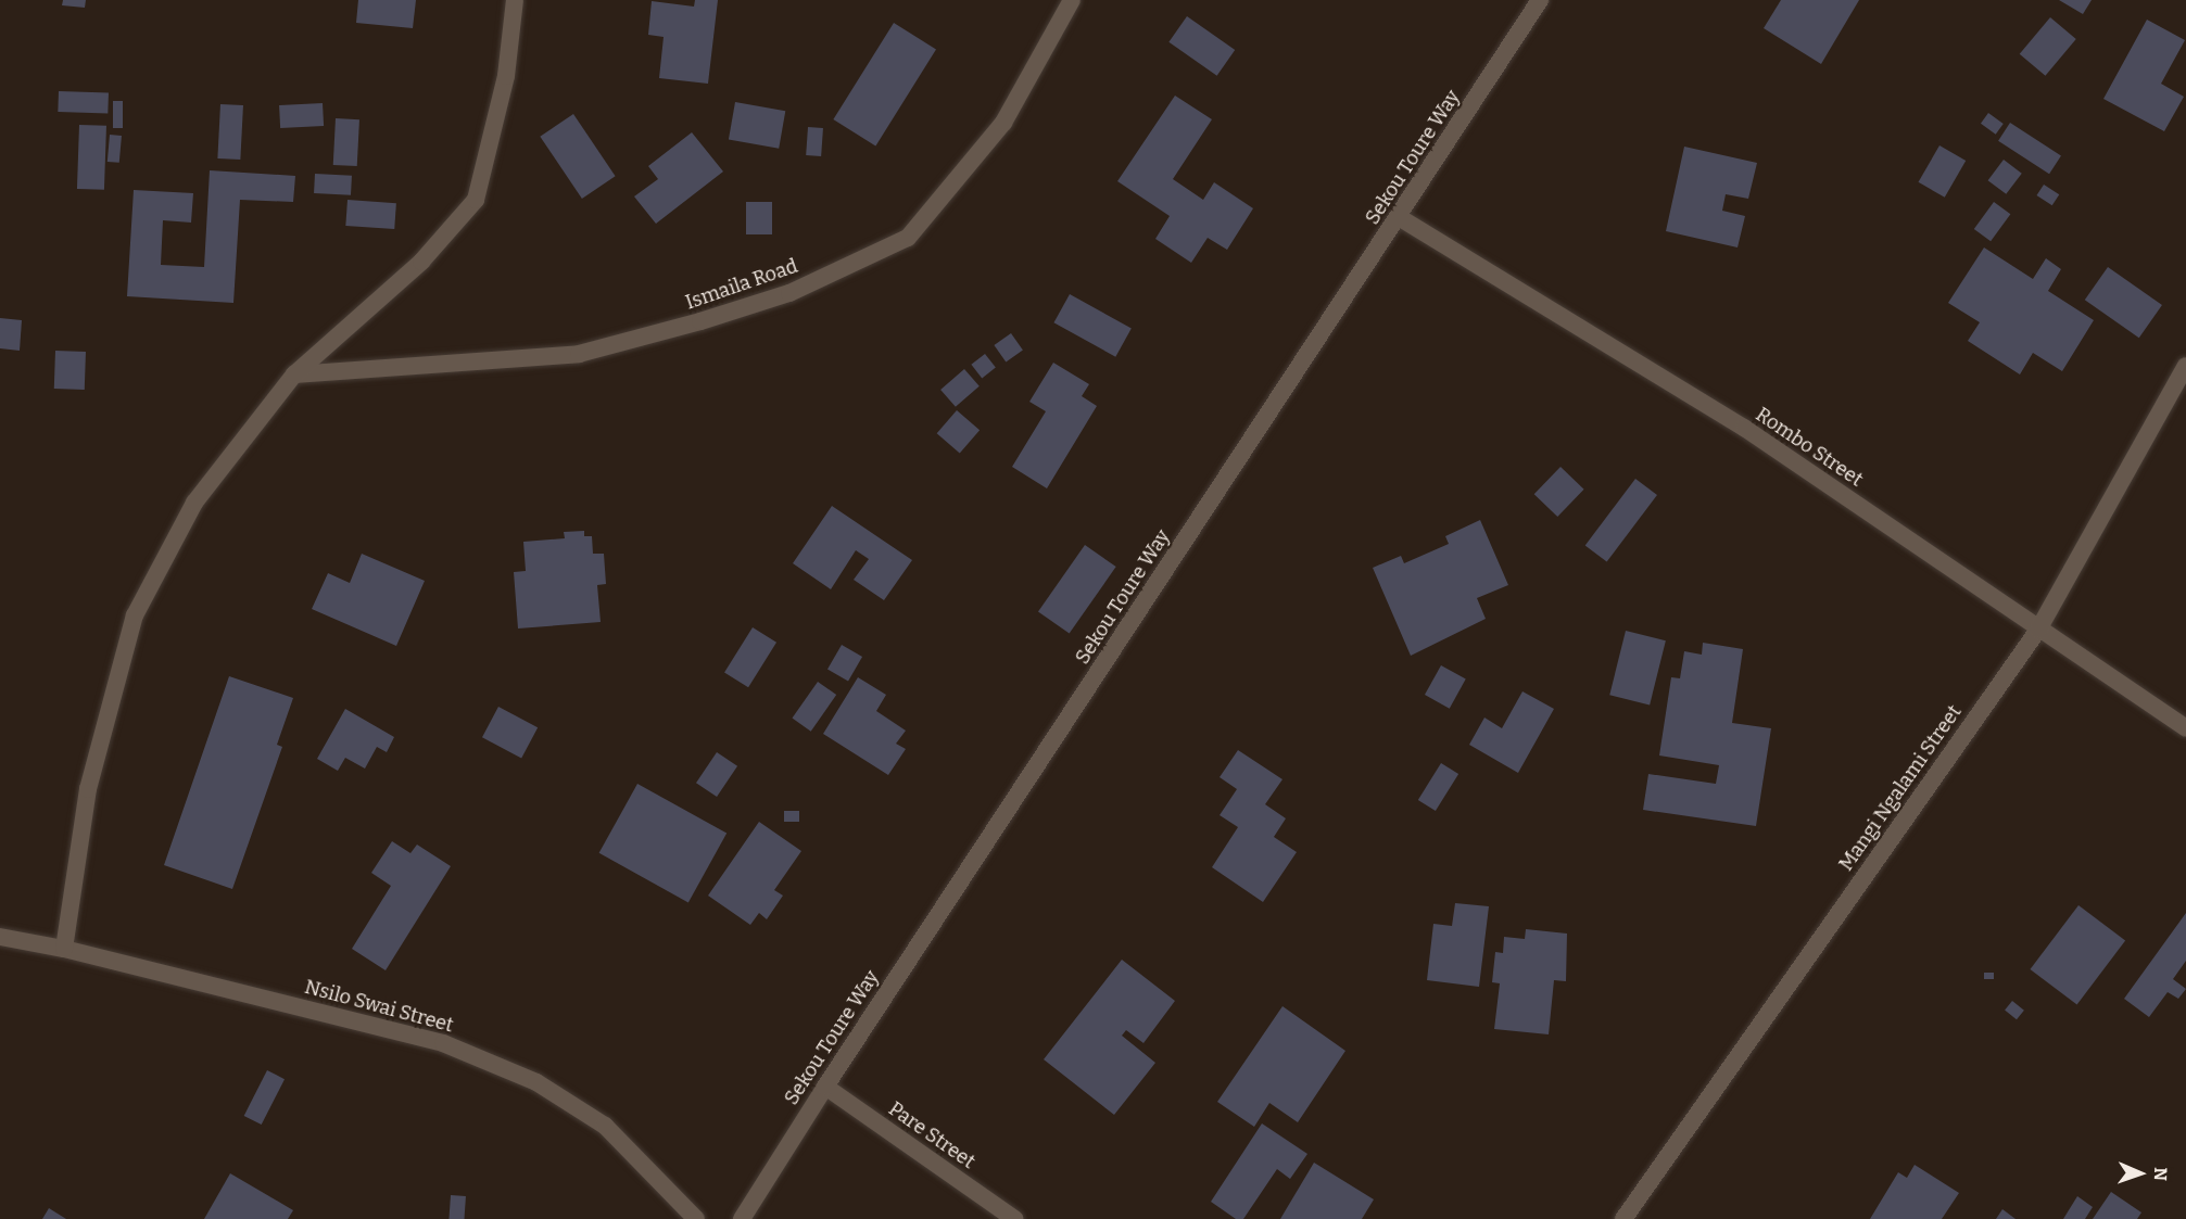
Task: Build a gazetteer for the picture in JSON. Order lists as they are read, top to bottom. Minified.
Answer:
{"streets":{"street":["Sekou Toure Way","Ismaila Road","Rombo Street","Mangi Ngalami Street","Nsilo Swai Street","Pare Street"]},"crossings":[["Sekou Toure Way","Rombo Street"],["Sekou Toure Way","Pare Street"],["Rombo Street","Mangi Ngalami Street"]],"north":"right"}
